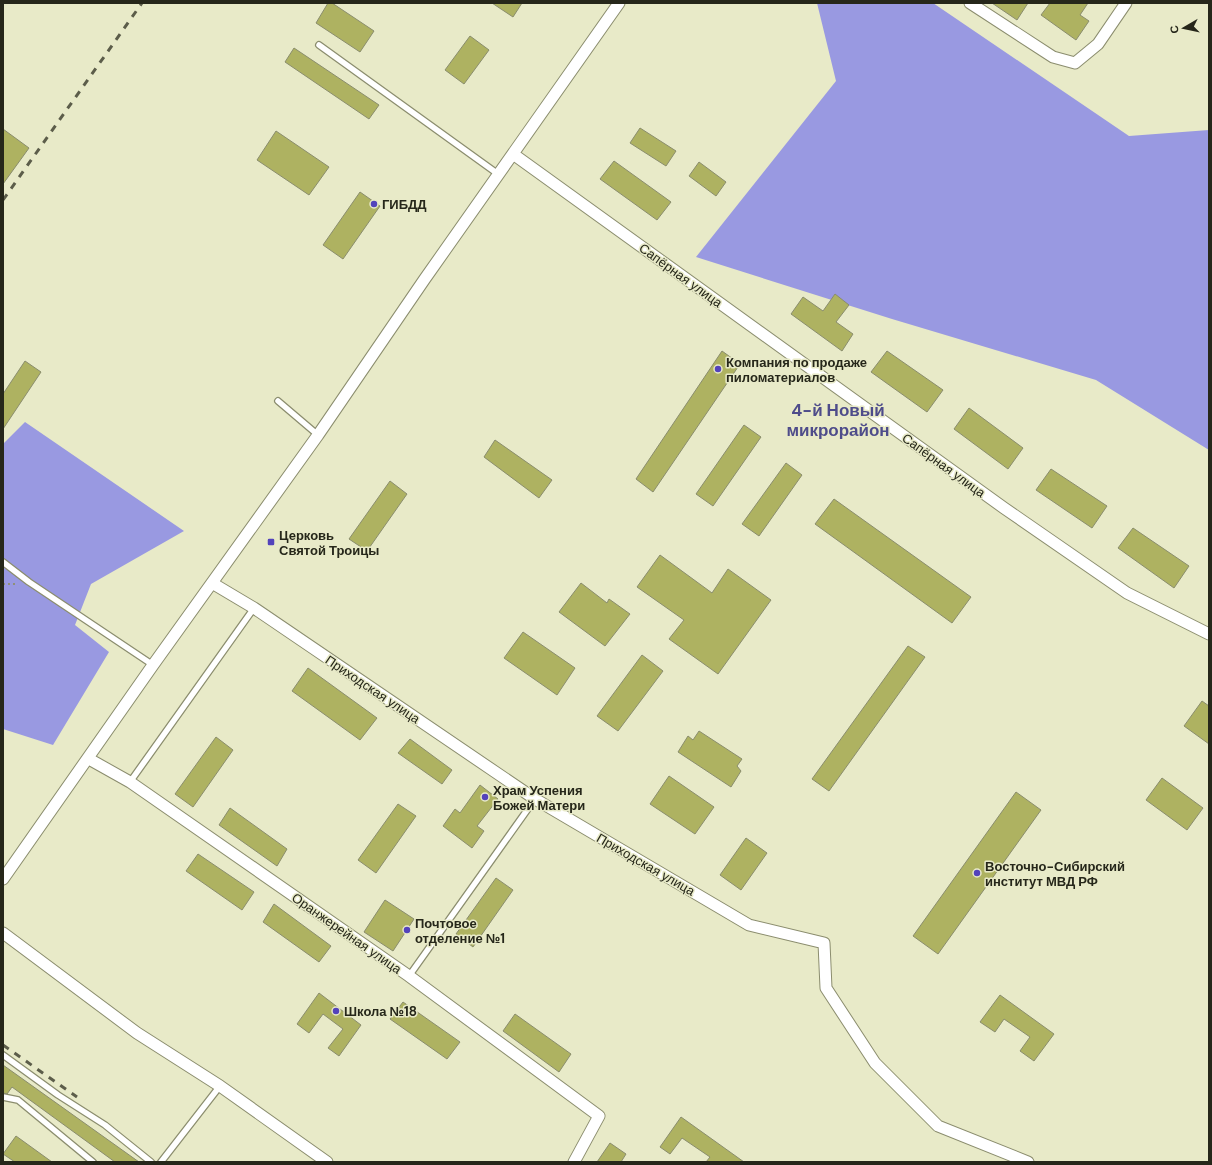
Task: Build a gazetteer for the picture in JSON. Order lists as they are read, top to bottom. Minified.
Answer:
{"streets":{"street":["Сапёрная улица","Приходская улица","Оранжерейная улица"]},"districts":["4-й Новый микрорайон"],"places":{"other":["ГИБДД","Компания по продаже пиломатериалов","Храм Успения Божей Матери","Восточно-Сибирский институт МВД РФ","Почтовое отделение №1","Школа №18"],"transit":["Церковь Святой Троицы"]},"north":"left"}
